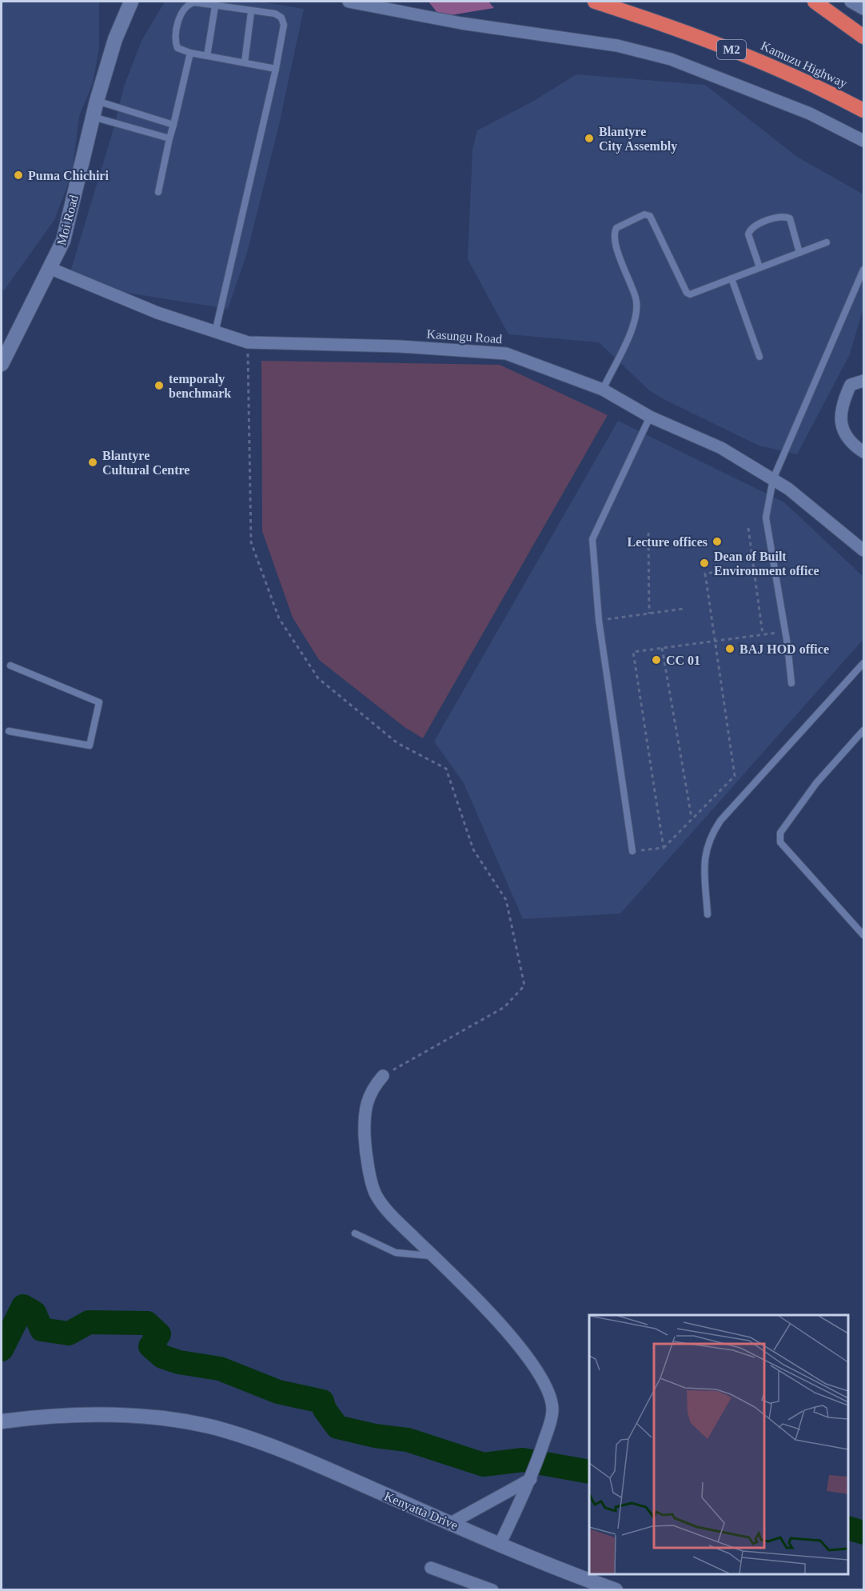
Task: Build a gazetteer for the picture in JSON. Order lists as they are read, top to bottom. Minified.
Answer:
{"streets":{"highway":["M2","Kamuzu Highway"],"main road":["Moi Road","Kenyatta Drive"],"street":["Kasungu Road"]},"crossings":[["Moi Road","Kasungu Road"]],"places":["Blantyre City Assembly","Puma Chichiri","temporaly benchmark","Blantyre Cultural Centre","Lecture offices","Dean of Built Environment office","BAJ HOD office","CC 01"]}
